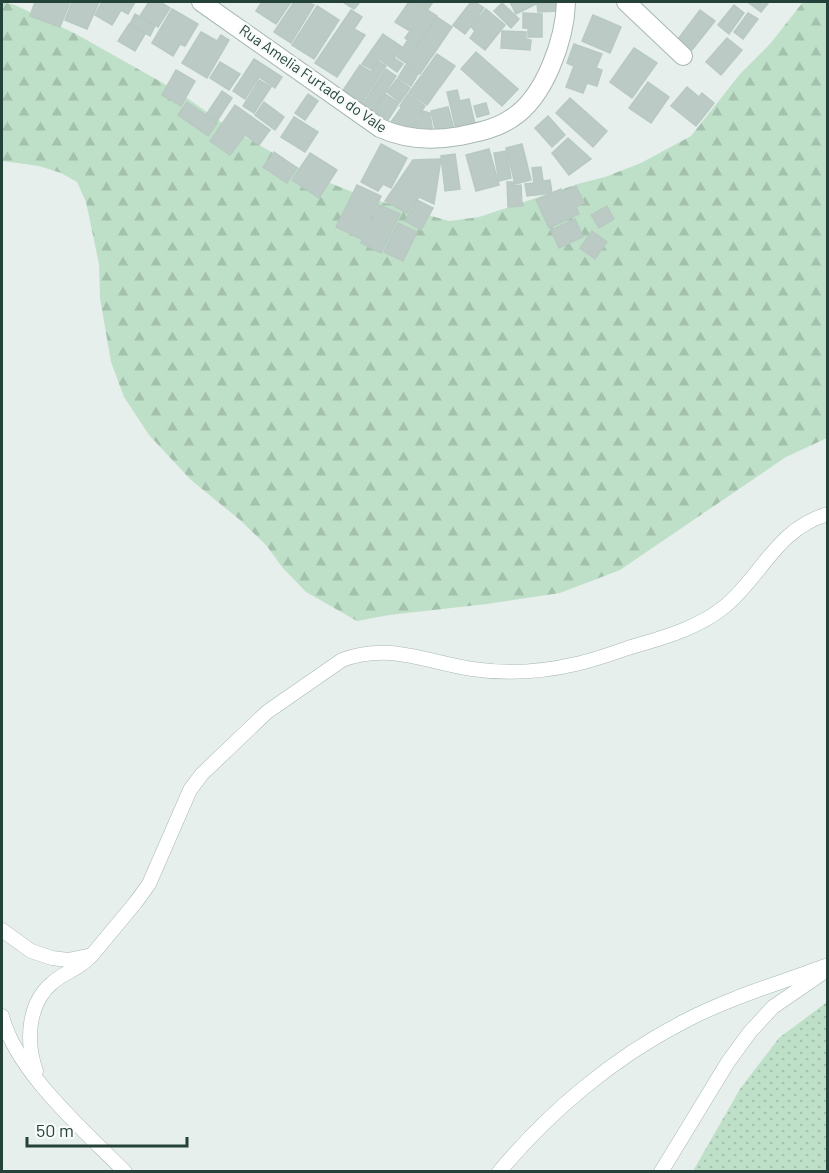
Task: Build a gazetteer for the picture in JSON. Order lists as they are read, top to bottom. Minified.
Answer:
{"streets":{"street":["Rua Amelia Furtado do Vale"]},"scale_bar":"50 m"}
